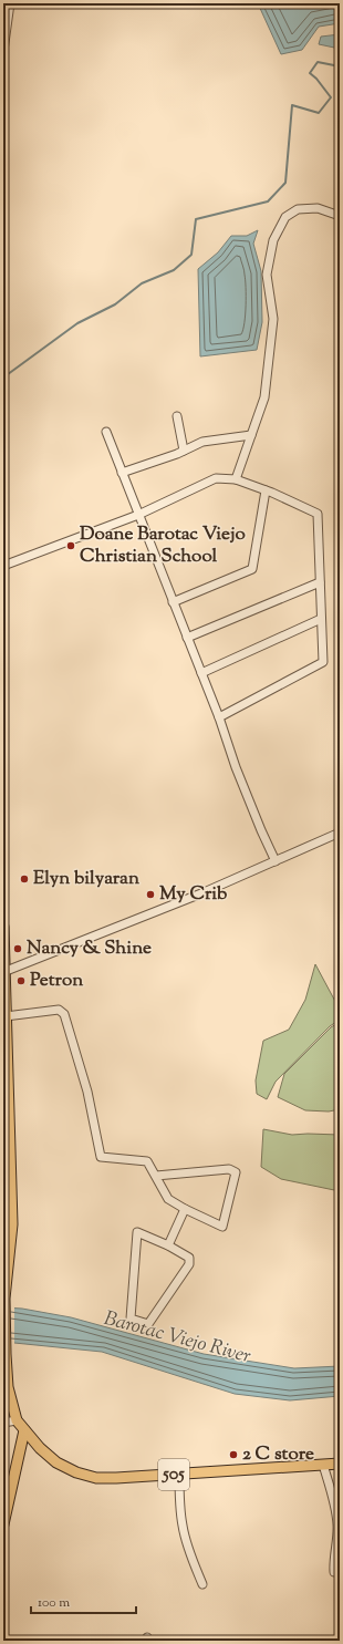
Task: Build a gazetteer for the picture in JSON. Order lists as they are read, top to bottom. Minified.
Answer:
{"streets":{"main road":["505"]},"water":["Barotac Viejo River"],"places":["Doane Barotac Viejo Christian School","Elyn bilyaran","My Crib","Nancy & Shine","Petron","2 C store"],"scale_bar":"100 m"}
